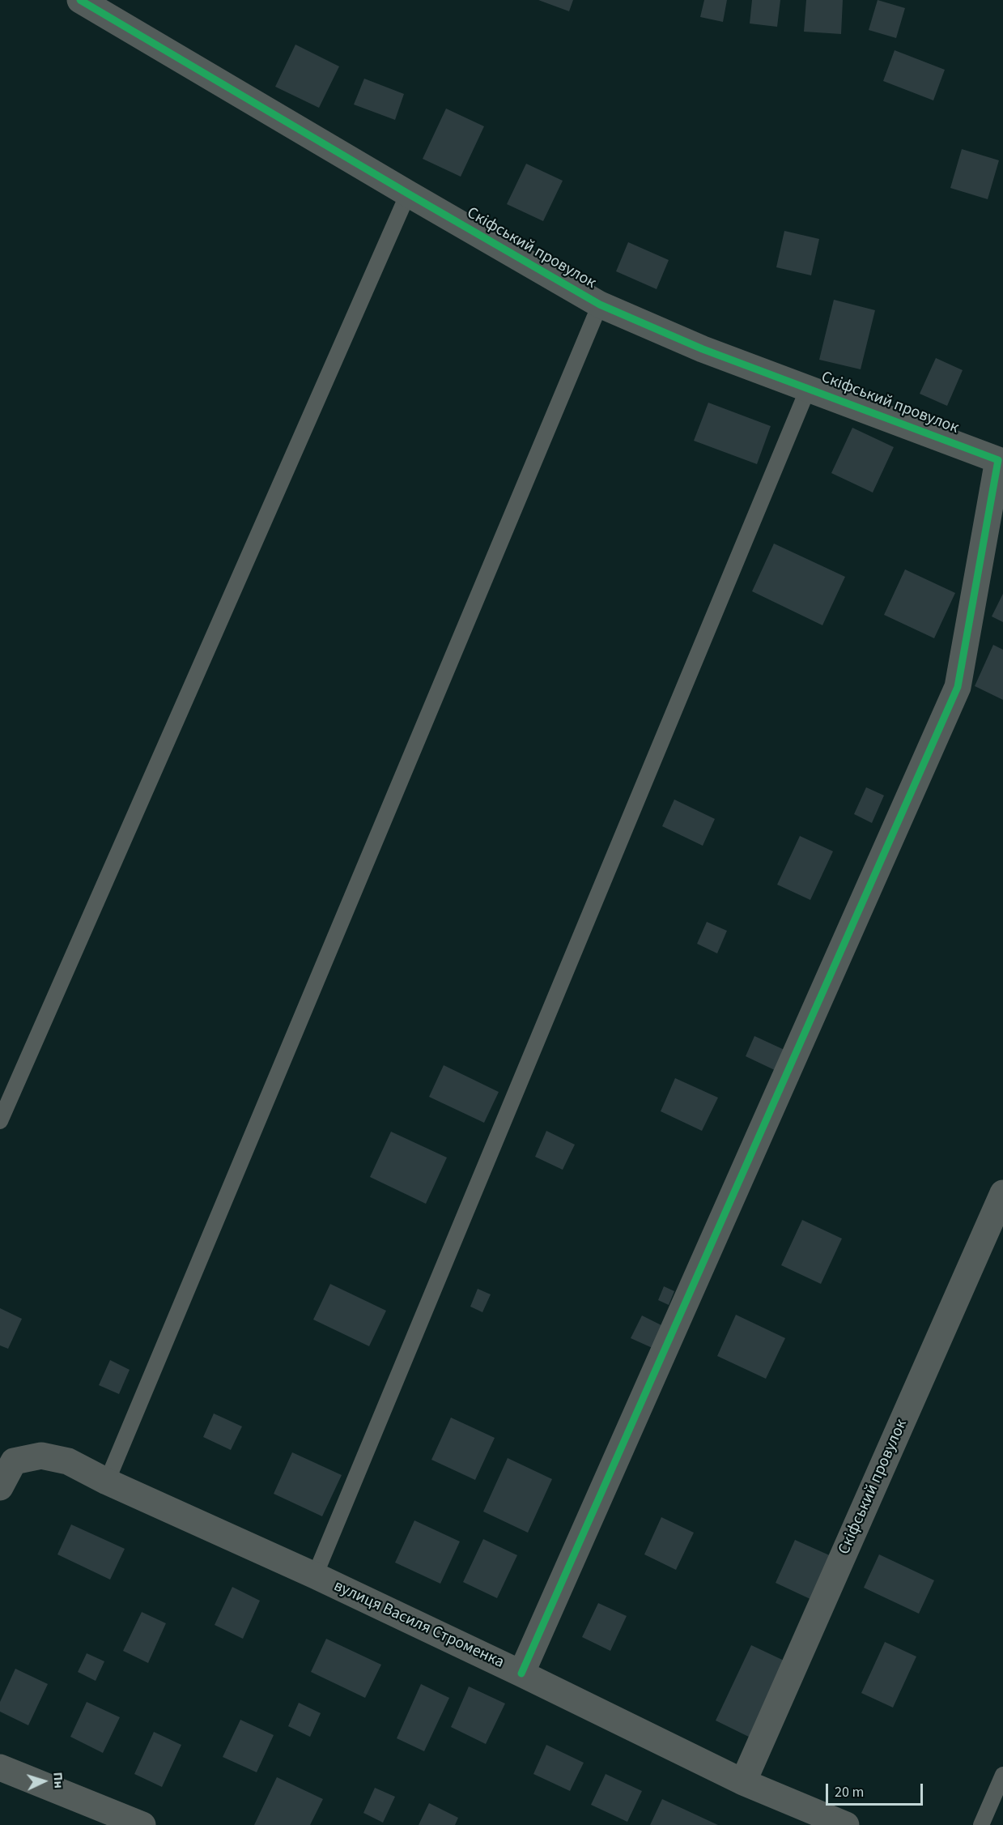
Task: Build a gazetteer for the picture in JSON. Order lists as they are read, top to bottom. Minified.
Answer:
{"streets":{"street":["Скіфський провулок","вулиця Василя Строменка"]},"crossings":[["Скіфський провулок","вулиця Василя Строменка"]],"scale_bar":"20 m","north":"right"}
